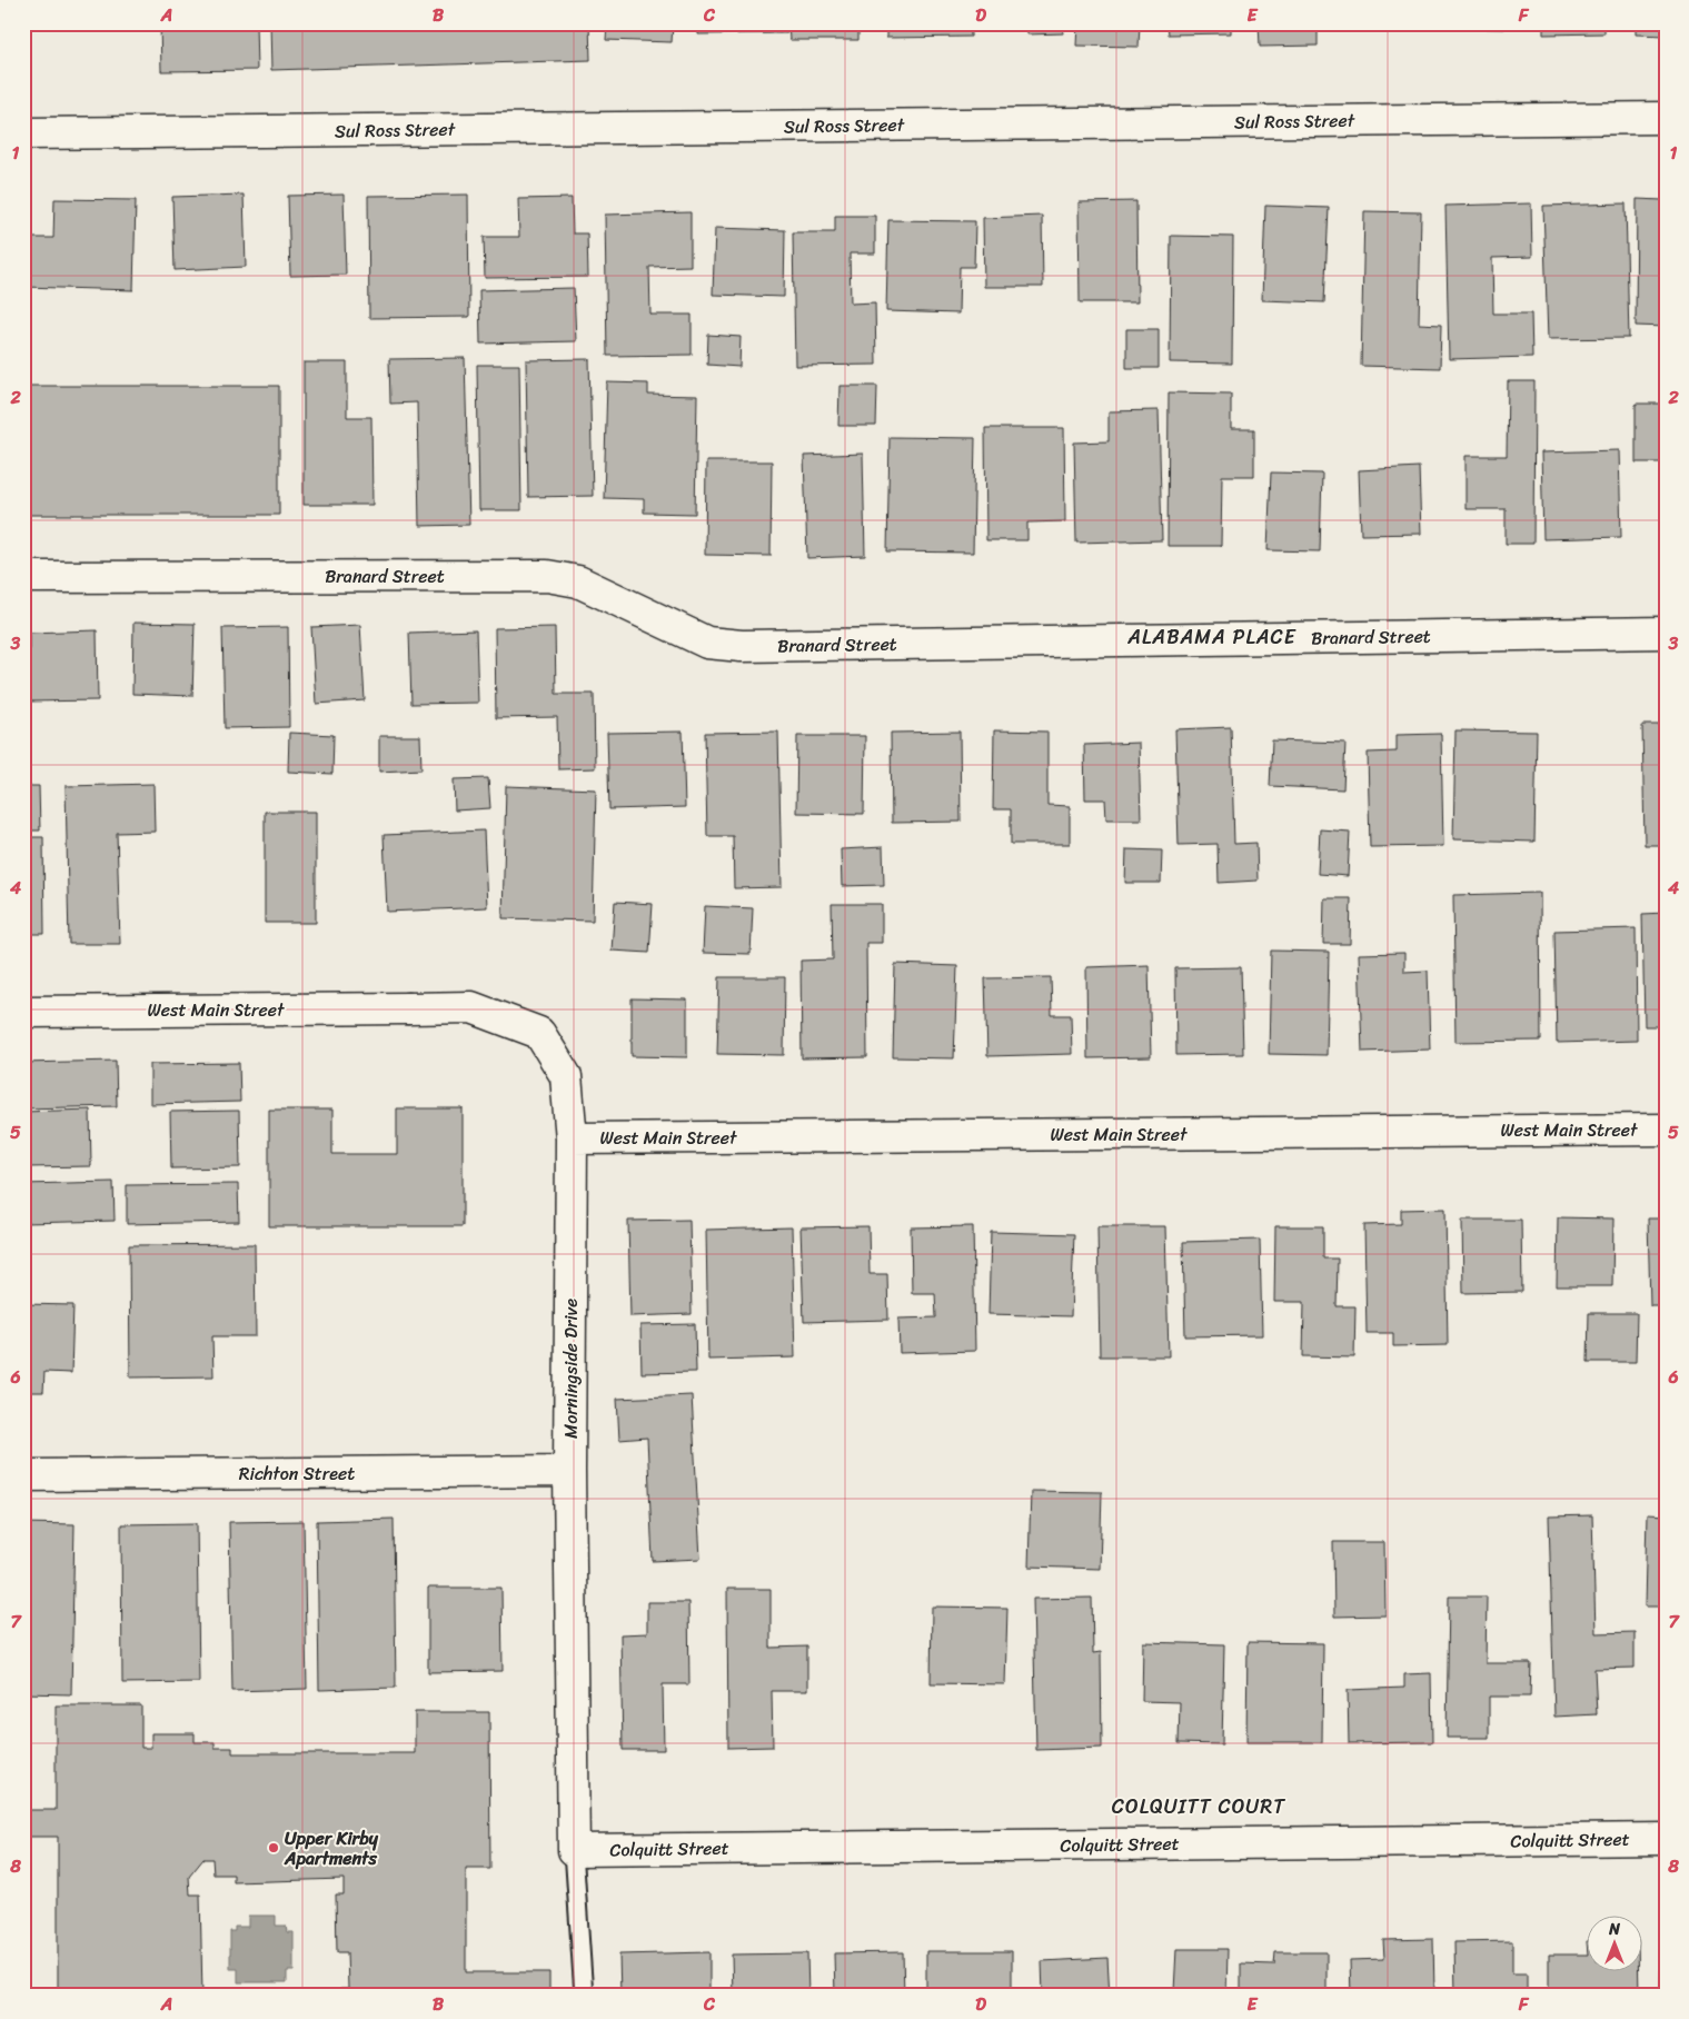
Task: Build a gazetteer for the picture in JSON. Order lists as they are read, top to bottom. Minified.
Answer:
{"streets":{"street":["Sul Ross Street","Branard Street","West Main Street","Morningside Drive","Richton Street","Colquitt Street"]},"crossings":[["West Main Street","Morningside Drive"],["Morningside Drive","Richton Street"],["Morningside Drive","Colquitt Street"]],"districts":["ALABAMA PLACE","COLQUITT COURT"],"places":["Upper Kirby Apartments"],"north":"top","grid":{"columns":["A","B","C","D","E","F"],"rows":["1","2","3","4","5","6","7","8"]}}
